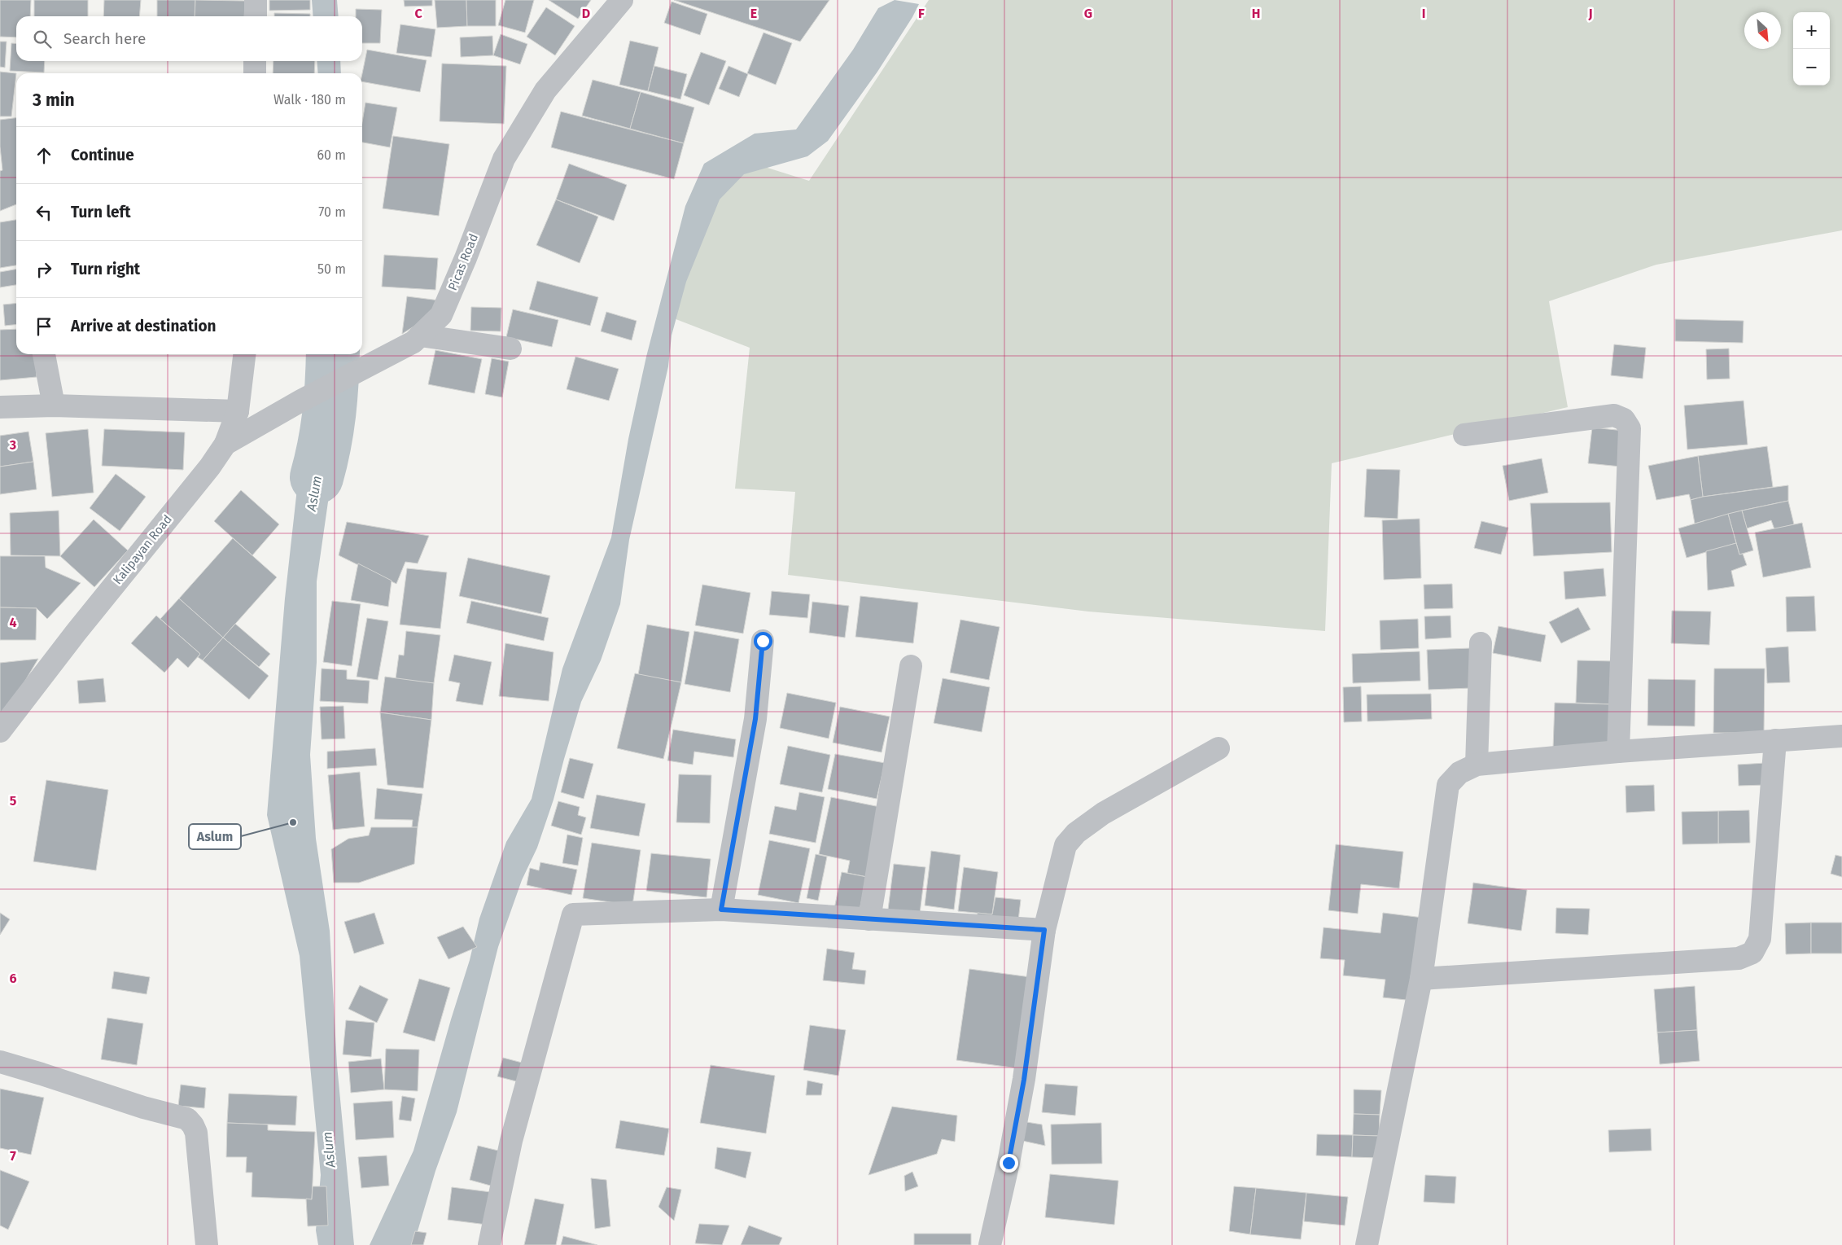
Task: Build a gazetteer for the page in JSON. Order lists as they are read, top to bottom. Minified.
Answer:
{"streets":{"street":["Picas Road","Kalipayan Road"]},"crossings":[["Picas Road","Kalipayan Road"]],"water":["Aslum"],"places":["Aslum"],"north":"bottom right","page":{"map_buttons":["+","−"],"search":"Search here","heading":["3 min","Walk · 180 m"],"list":[["Continue","60 m"],["Turn left","70 m"],["Turn right","50 m"],"Arrive at destination"]},"grid":{"columns":["C","D","E","F","G","H","I","J"],"rows":["3","4","5","6","7"]}}
